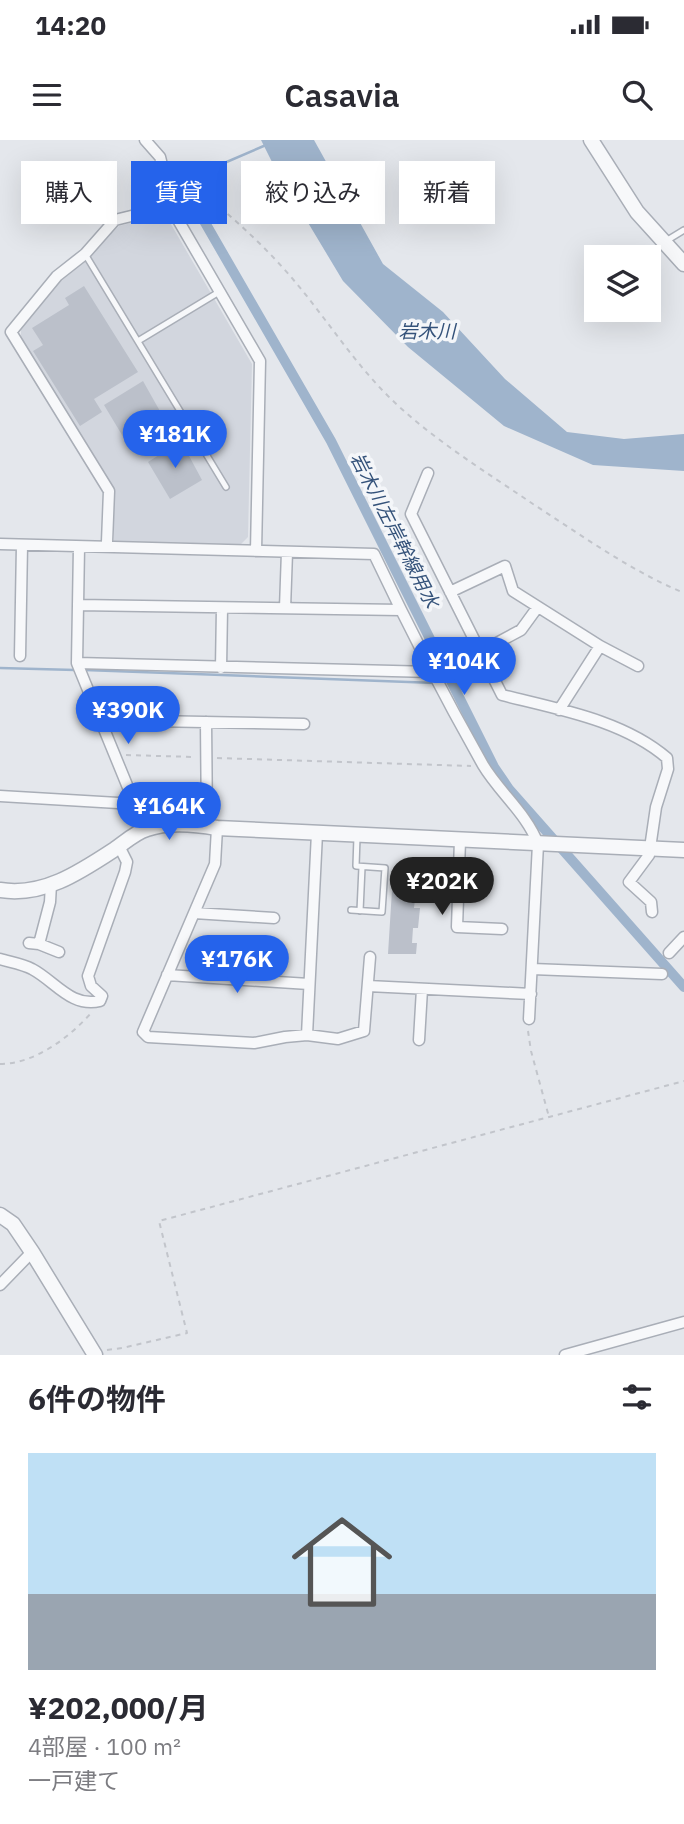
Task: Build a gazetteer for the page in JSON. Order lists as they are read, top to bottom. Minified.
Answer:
{"water":["岩木川","岩木川左岸幹線用水"],"page":{"status":"14:20","header":"Casavia","chip":["購入","賃貸","絞り込み","新着"],"price":["¥181K","¥104K","¥390K","¥164K","¥202K","¥176K"],"heading":"6件の物件","list":[{"name":"¥202,000/月","note":"4部屋 · 100 m² · 一戸建て"}]}}
